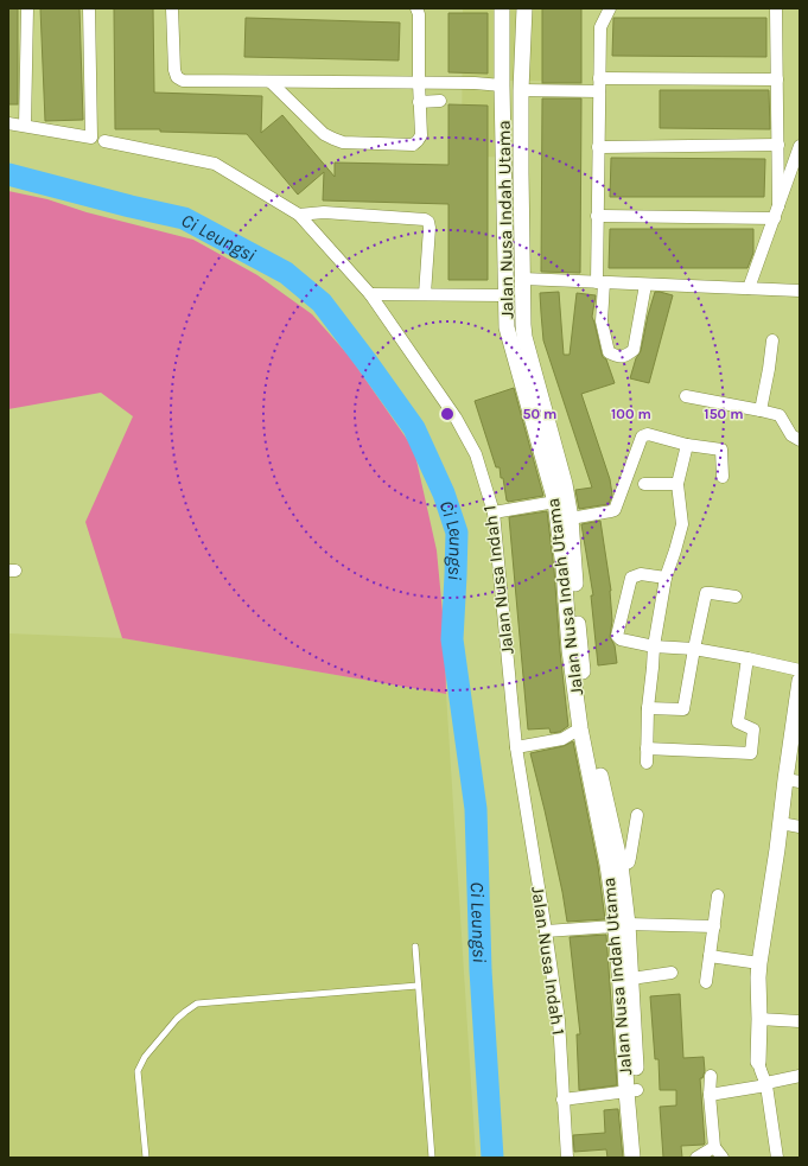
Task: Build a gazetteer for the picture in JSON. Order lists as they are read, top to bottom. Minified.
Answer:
{"streets":{"street":["Jalan Nusa Indah Utama","Jalan Nusa Indah 1"]},"water":["Ci Leungsi"],"rings":["50 m","100 m","150 m"]}
